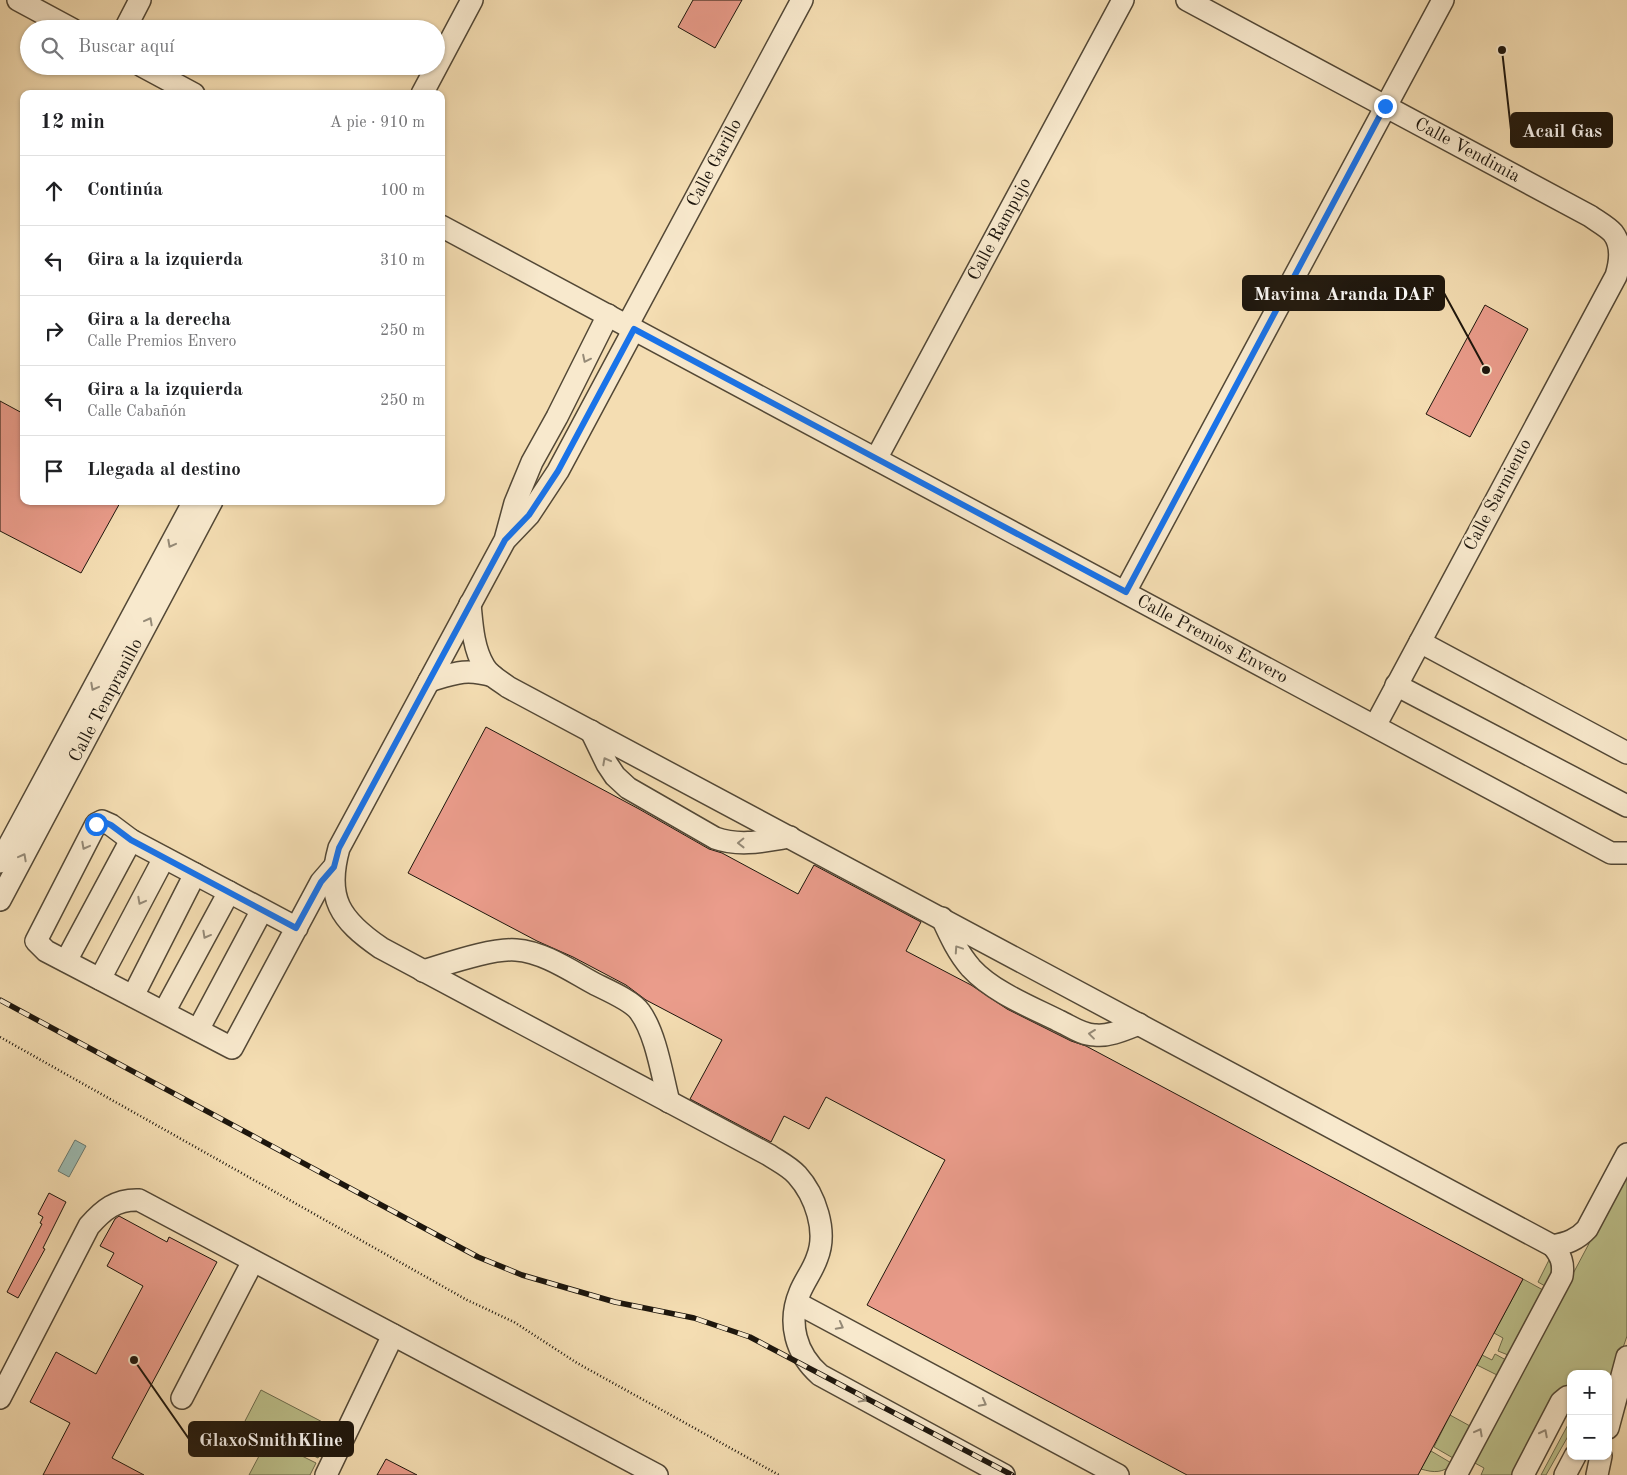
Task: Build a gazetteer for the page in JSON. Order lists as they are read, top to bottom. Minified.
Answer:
{"streets":{"street":["Calle Vendimia","Calle Garillo","Calle Rampujo","Calle Sarmiento","Calle Premios Envero","Calle Tempranillo"]},"crossings":[["Calle Vendimia","Calle Sarmiento"],["Calle Garillo","Calle Premios Envero"],["Calle Rampujo","Calle Premios Envero"],["Calle Sarmiento","Calle Premios Envero"]],"places":["Acail Gas","Mavima Aranda DAF","GlaxoSmithKline"],"page":{"search":"Buscar aquí","heading":["12 min","A pie · 910 m"],"list":[["Continúa","100 m"],["Gira a la izquierda","310 m"],["Gira a la derecha","Calle Premios Envero","250 m"],["Gira a la izquierda","Calle Cabañón","250 m"],"Llegada al destino"],"map_buttons":["+","−"]}}
